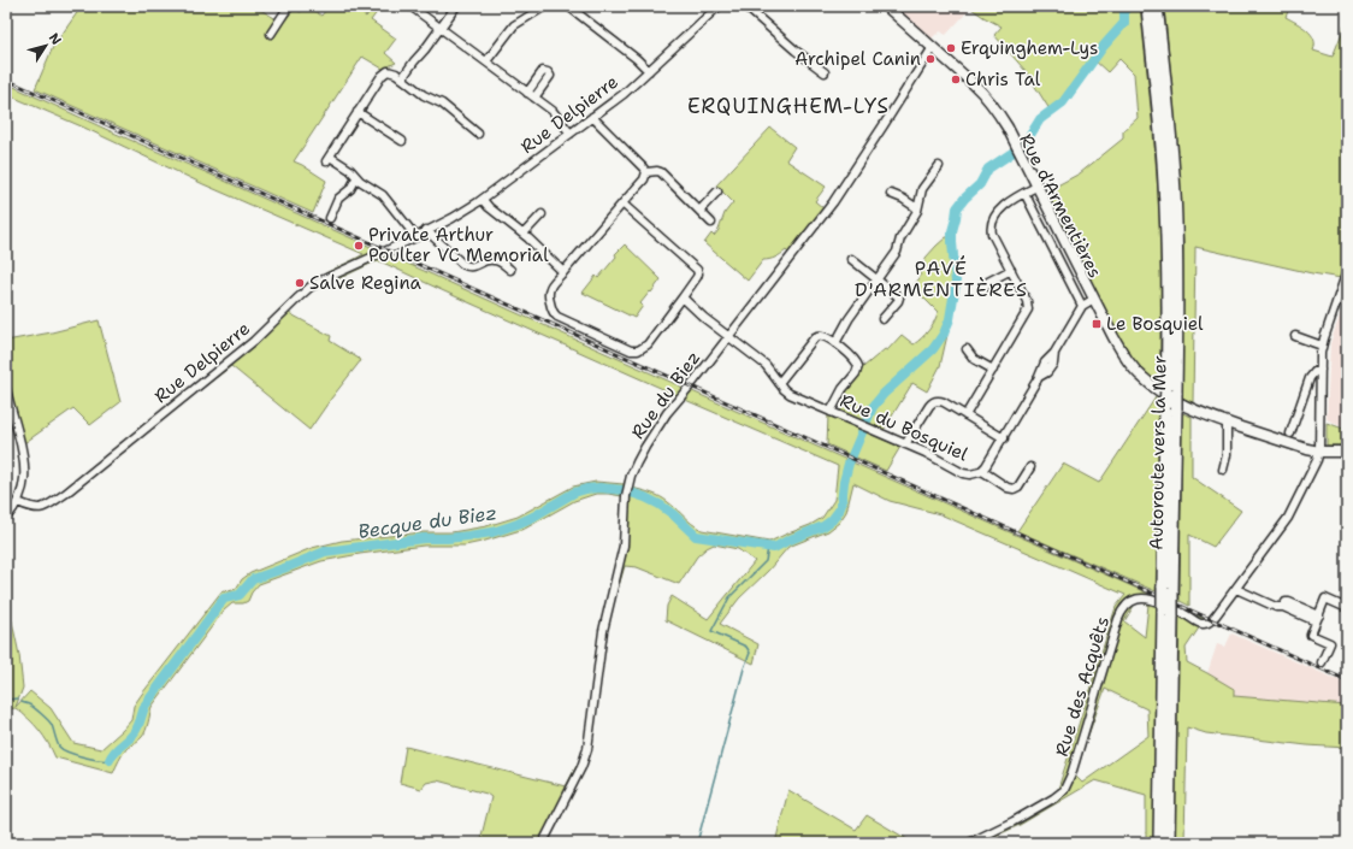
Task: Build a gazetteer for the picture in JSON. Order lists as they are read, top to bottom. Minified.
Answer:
{"streets":{"highway":["Autoroute vers la Mer"],"main road":["Rue d'Armentières"],"street":["Rue Delpierre","Rue du Biez","Rue du Bosquiel","Rue des Acquêts"]},"crossings":[["Rue d'Armentières","Rue du Biez"],["Rue d'Armentières","Rue du Bosquiel"],["Rue d'Armentières","Rue des Acquêts"],["Rue du Biez","Rue du Bosquiel"]],"districts":["ERQUINGHEM-LYS","PAVÉ D'ARMENTIÈRES"],"water":["Becque du Biez"],"places":{"other":["Erquinghem-Lys","Archipel Canin","Chris Tal","Private Arthur Poulter VC Memorial","Salve Regina"],"transit":["Le Bosquiel"]},"north":"top right"}
